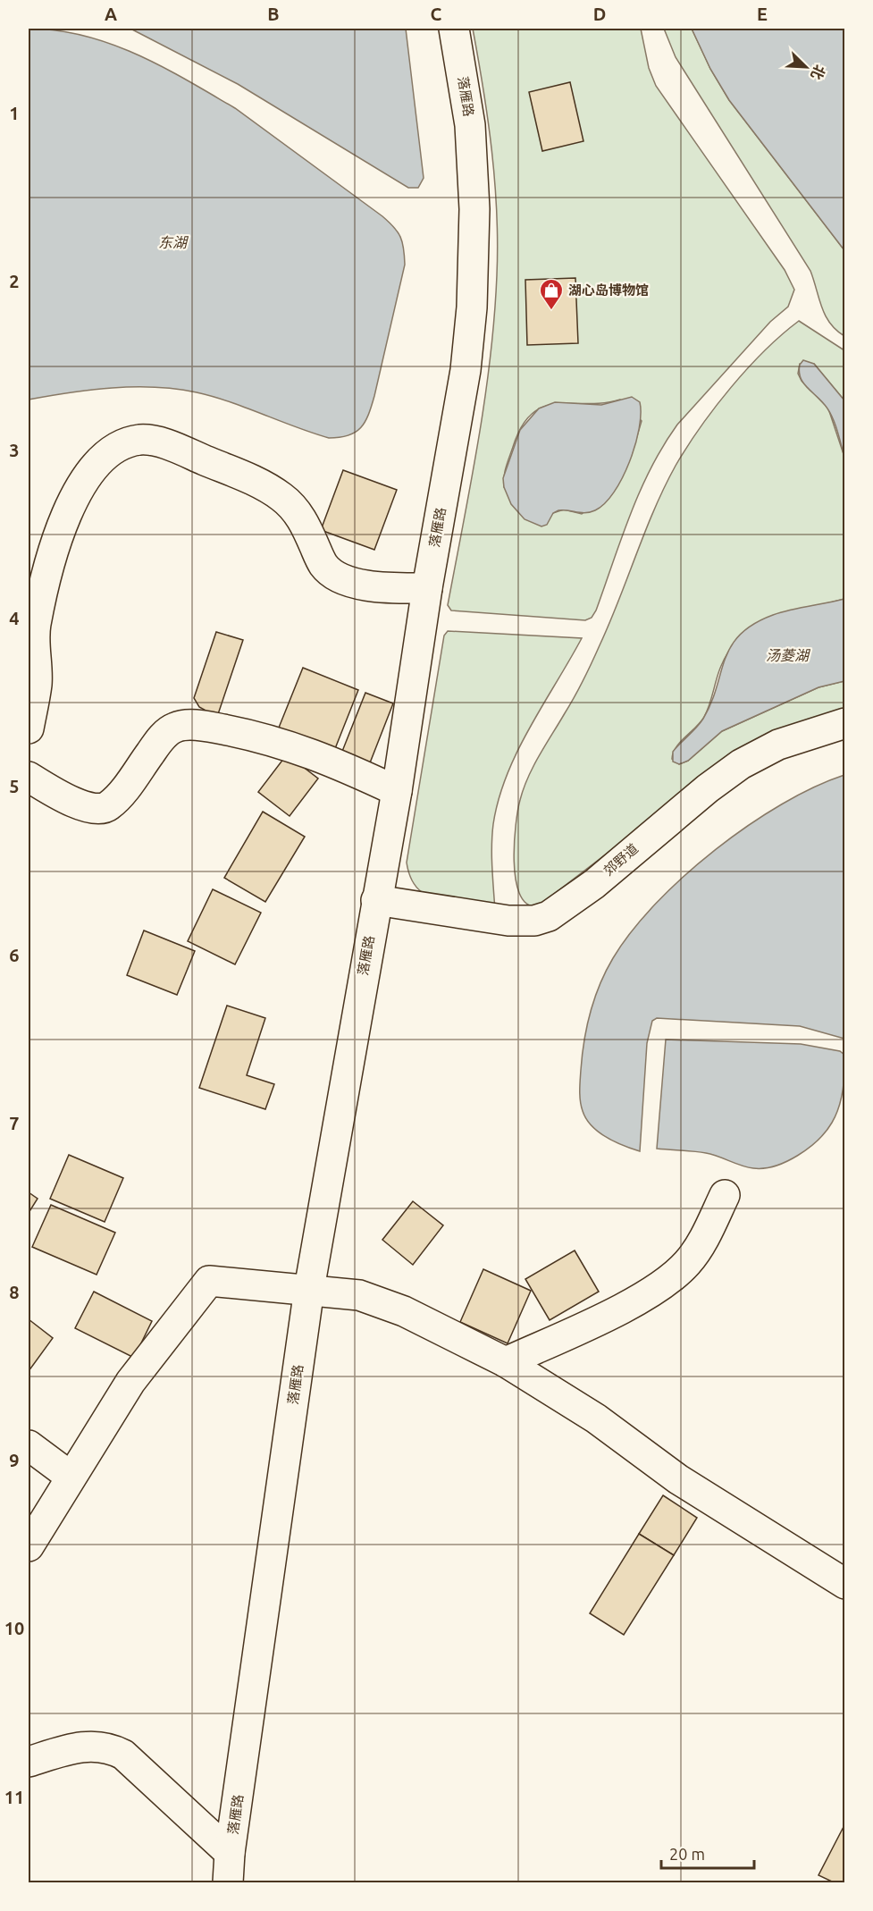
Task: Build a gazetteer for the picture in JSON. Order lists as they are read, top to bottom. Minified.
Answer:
{"streets":{"street":["落雁路","郊野道"]},"crossings":[["落雁路","郊野道"]],"water":["东湖","汤菱湖"],"places":{"shop":["湖心岛博物馆"]},"scale_bar":"20 m","north":"bottom right","grid":{"columns":["A","B","C","D","E"],"rows":["1","2","3","4","5","6","7","8","9","10","11"]}}
